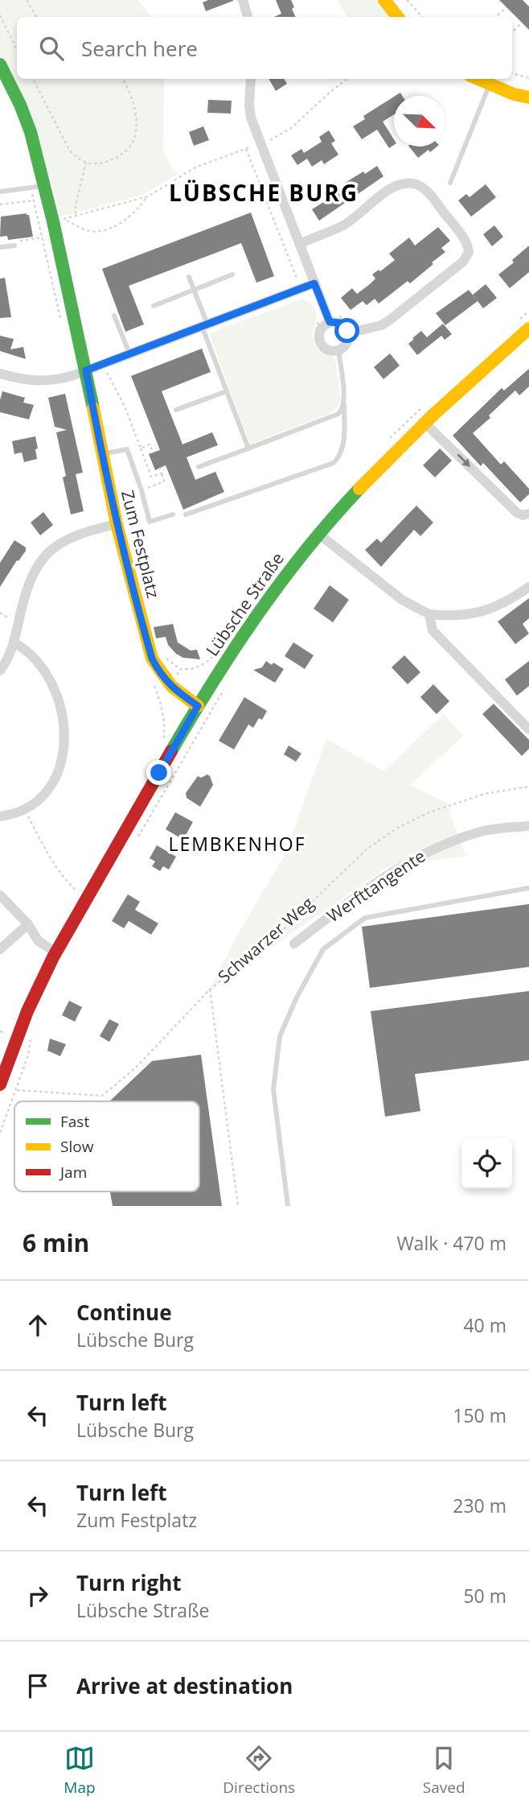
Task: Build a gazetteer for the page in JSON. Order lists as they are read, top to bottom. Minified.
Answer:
{"streets":{"street":["Zum Festplatz","Lübsche Straße","Werfttangente"],"path":["Schwarzer Weg"]},"crossings":[["Zum Festplatz","Lübsche Straße"]],"districts":["LÜBSCHE BURG","LEMBKENHOF"],"legend":["Fast","Slow","Jam"],"north":"bottom right","page":{"search":"Search here","heading":["6 min","Walk · 470 m"],"list":[["Continue","Lübsche Burg","40 m"],["Turn left","Lübsche Burg","150 m"],["Turn left","Zum Festplatz","230 m"],["Turn right","Lübsche Straße","50 m"],"Arrive at destination"],"nav":["Map","Directions","Saved"]}}
